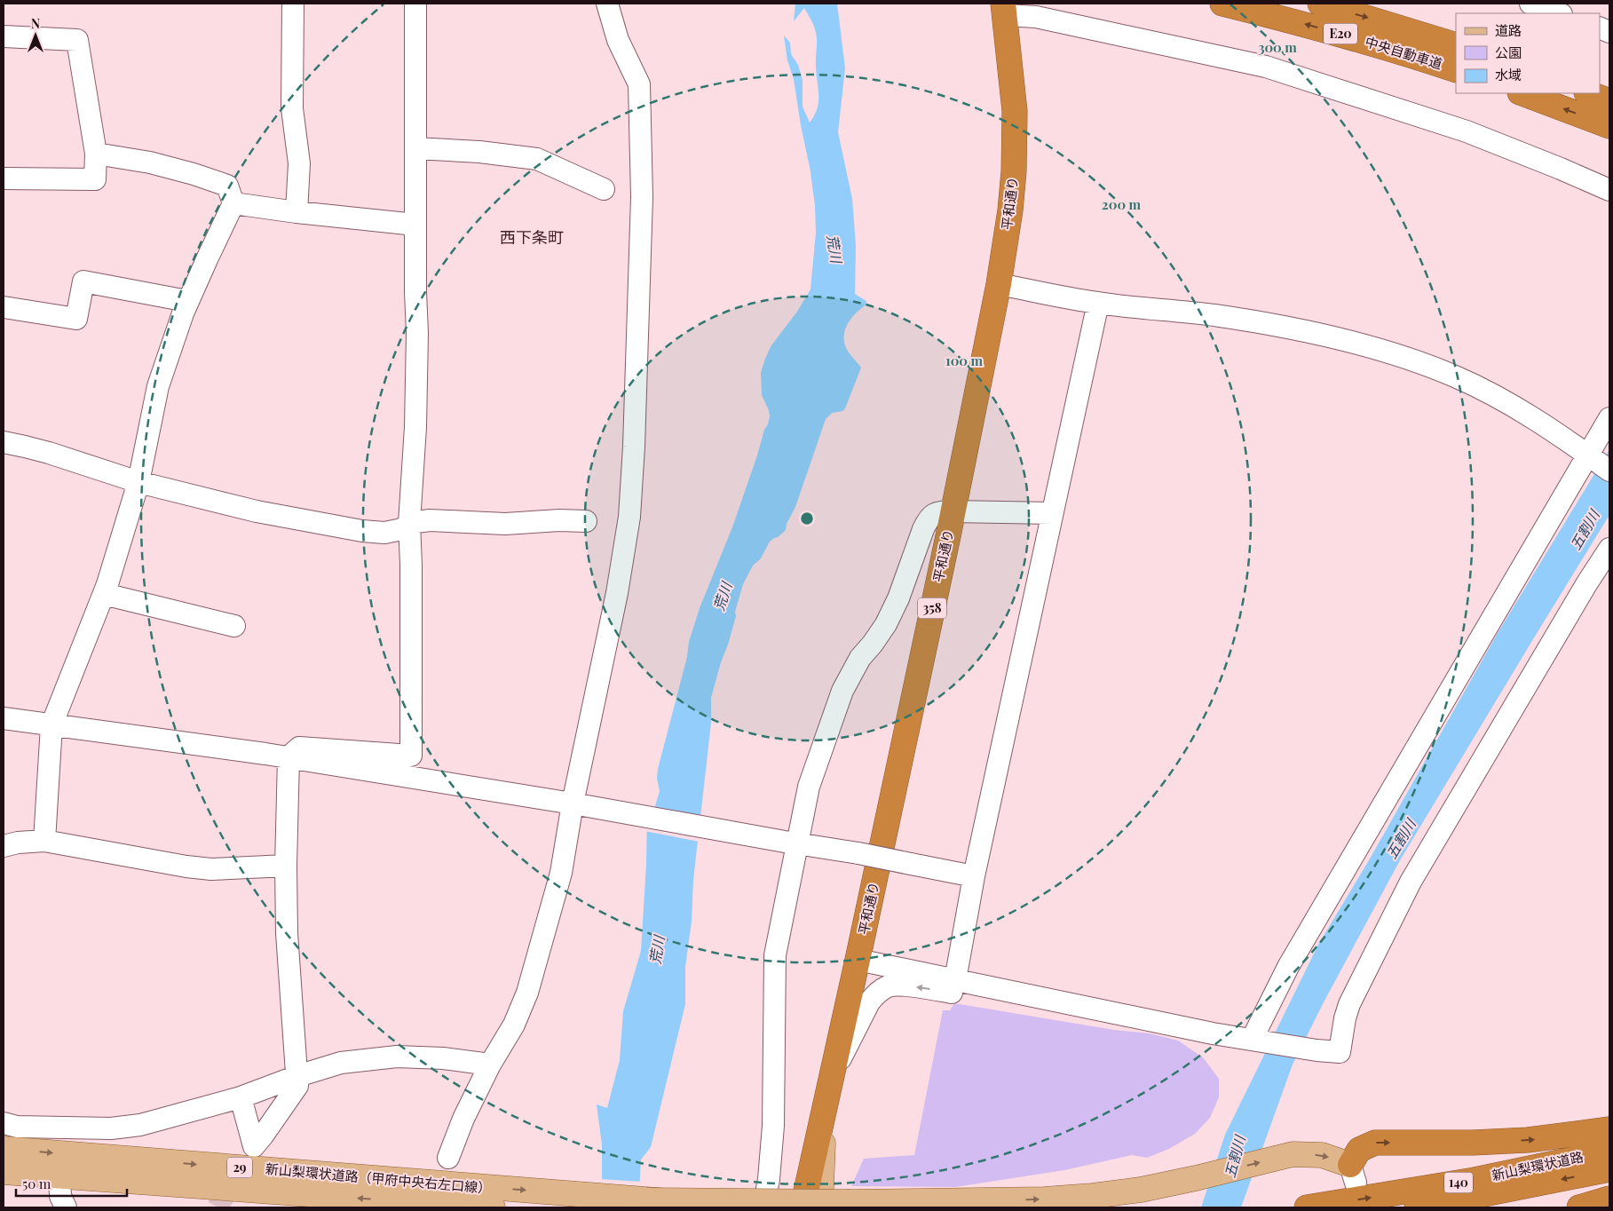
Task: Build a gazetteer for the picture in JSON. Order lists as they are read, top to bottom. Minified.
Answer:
{"streets":{"highway":["E20","中央自動車道","平和通り","358","新山梨環状道路","140"],"main road":["29","新山梨環状道路（甲府中央右左口線）"]},"crossings":[["29","新山梨環状道路（甲府中央右左口線）"]],"districts":["西下条町"],"water":["荒川","五割川"],"legend":["道路","公園","水域"],"scale_bar":"50 m","north":"top","rings":["300 m","200 m","100 m"]}
